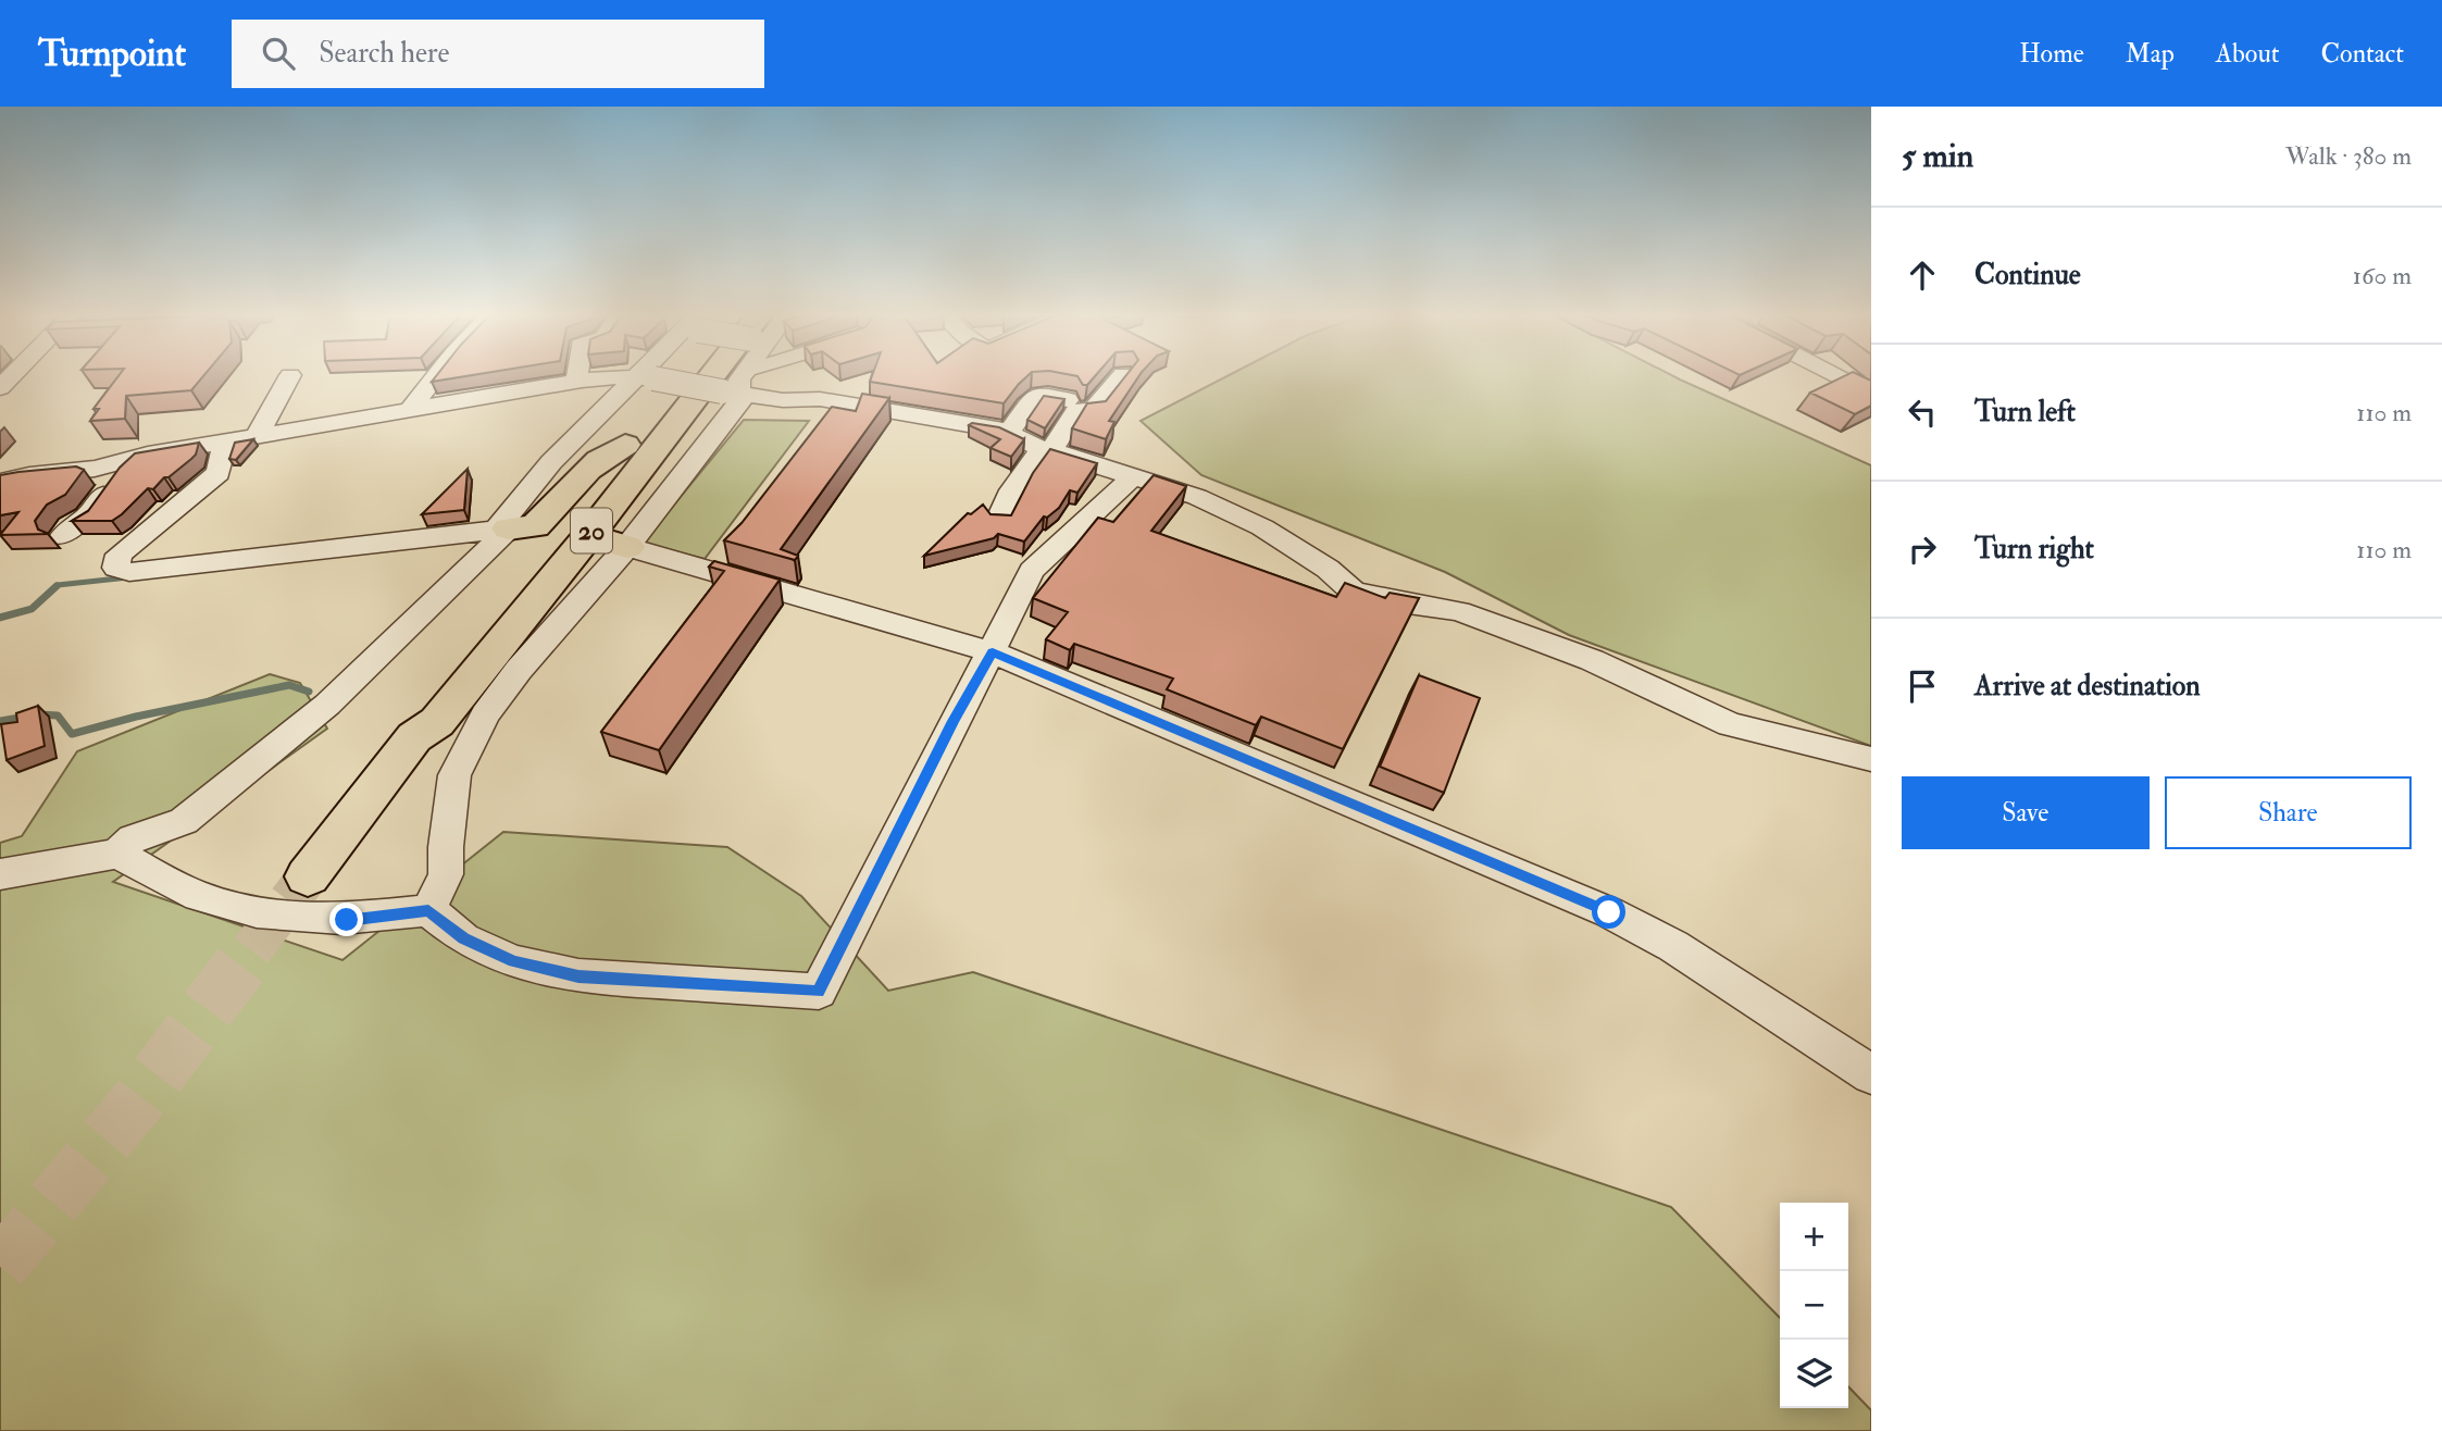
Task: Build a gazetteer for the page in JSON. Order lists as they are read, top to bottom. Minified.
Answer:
{"streets":{"highway":["20"]},"page":{"header":"Turnpoint","search":"Search here","nav":["Home","Map","About","Contact"],"heading":["5 min","Walk · 380 m"],"list":[["Continue","160 m"],["Turn left","110 m"],["Turn right","110 m"],"Arrive at destination"],"buttons":["Save","Share"],"map_buttons":["+","−"]}}
